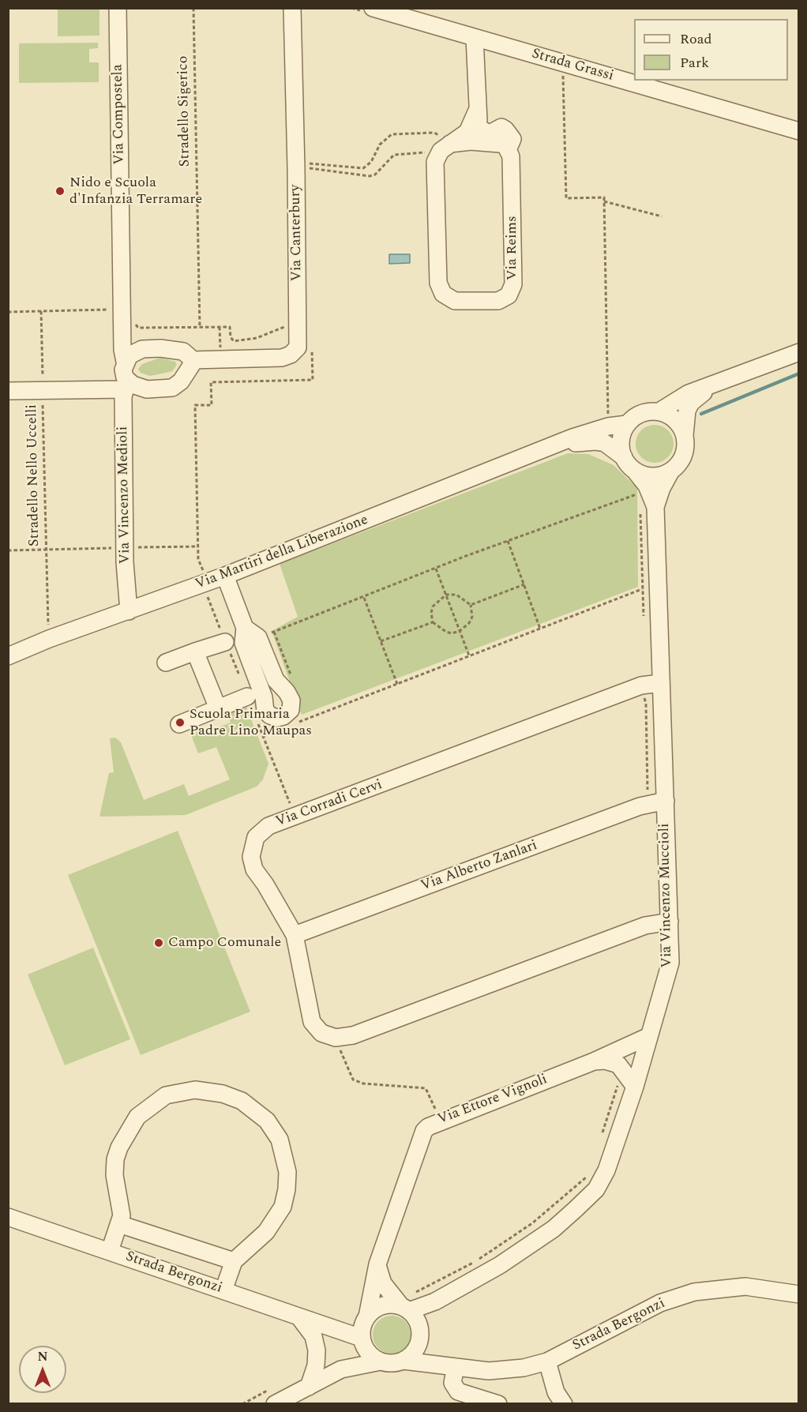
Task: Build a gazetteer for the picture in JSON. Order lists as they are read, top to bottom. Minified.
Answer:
{"streets":{"street":["Strada Grassi","Via Compostela","Via Canterbury","Via Reims","Via Vincenzo Medioli","Via Martiri della Liberazione","Via Corradi Cervi","Via Alberto Zanlari","Via Vincenzo Muccioli","Via Ettore Vignoli","Strada Bergonzi"],"path":["Stradello Sigerico","Stradello Nello Uccelli"]},"crossings":[["Via Compostela","Via Canterbury"],["Via Compostela","Via Vincenzo Medioli"],["Via Canterbury","Via Vincenzo Medioli"],["Stradello Nello Uccelli","Via Martiri della Liberazione"],["Via Vincenzo Medioli","Via Martiri della Liberazione"],["Via Corradi Cervi","Via Alberto Zanlari"],["Via Corradi Cervi","Via Vincenzo Muccioli"],["Via Alberto Zanlari","Via Vincenzo Muccioli"],["Via Vincenzo Muccioli","Via Ettore Vignoli"],["Via Vincenzo Muccioli","Strada Bergonzi"],["Via Ettore Vignoli","Strada Bergonzi"]],"places":["Nido e Scuola d'Infanzia Terramare","Scuola Primaria Padre Lino Maupas","Campo Comunale"],"legend":["Road","Park"],"north":"top"}
